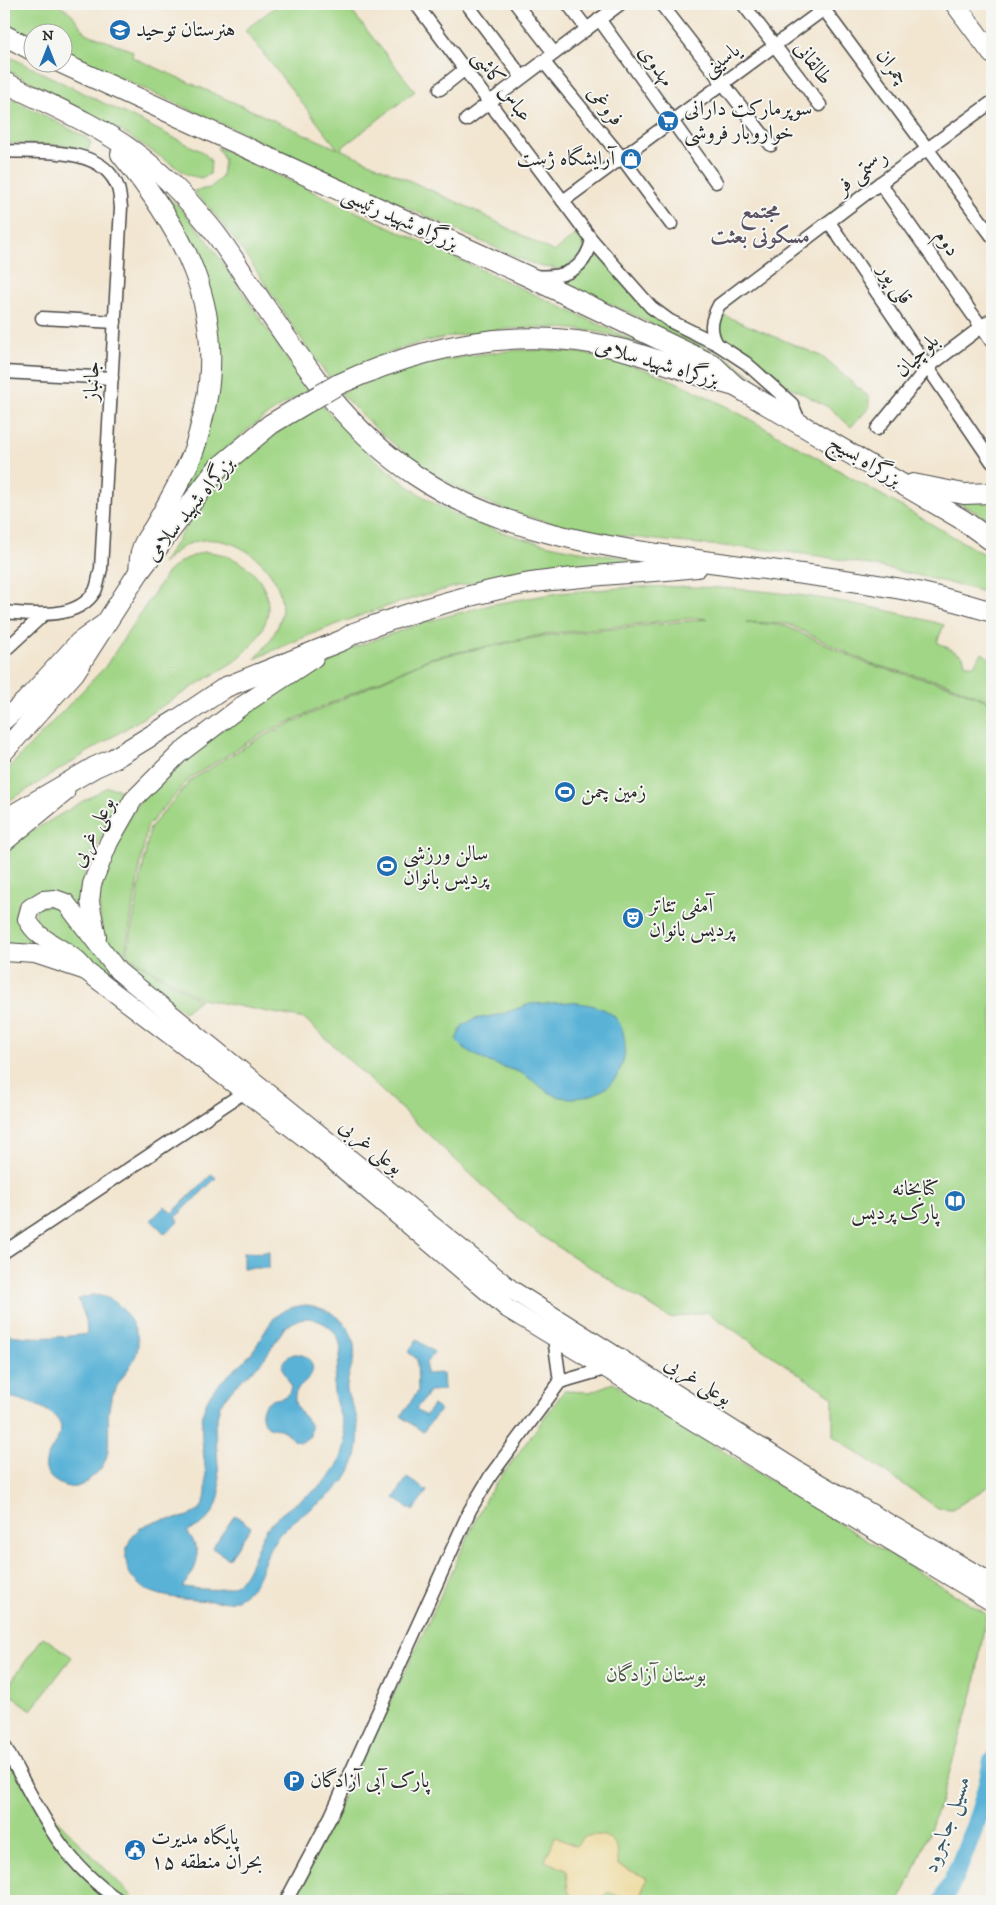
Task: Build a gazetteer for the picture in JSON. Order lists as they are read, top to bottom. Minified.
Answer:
{"streets":{"highway":["بزرگراه شهید رئیسی","بزرگراه شهید سلامی","بزرگراه بسیج"],"main road":["بوعلی غربی"],"street":["یاسینی","طالقانی","مهدوی","چمران","عباس کاشی","فروغی","رستمی فر","دوم","قلی پور","بلوچیان","جانباز"]},"crossings":[["یاسینی","طالقانی"],["یاسینی","مهدوی"],["یاسینی","چمران"],["یاسینی","عباس کاشی"],["یاسینی","فروغی"],["چمران","رستمی فر"],["عباس کاشی","رستمی فر"],["عباس کاشی","بزرگراه بسیج"],["رستمی فر","دوم"],["رستمی فر","قلی پور"],["بزرگراه شهید رئیسی","بزرگراه شهید سلامی"],["بزرگراه شهید رئیسی","بزرگراه بسیج"],["دوم","بلوچیان"],["قلی پور","بلوچیان"],["بزرگراه شهید سلامی","بزرگراه بسیج"]],"districts":["مجتمع مسکونی بعثت"],"water":["مسیل جاجرود"],"parks":["بوستان آزادگان"],"places":{"school or university":["هنرستان توحید"],"supermarket":["سوپرمارکت دارانی خواروبار فروشی"],"shop":["آرایشگاه ژست"],"sports":["زمین چمن","سالن ورزشی پردیس بانوان"],"theatre":["آمفی تئاتر پردیس بانوان"],"library":["کتابخانه پارک پردیس"],"parking":["پارک آبی آزادگان"],"public building":["پایگاه مدیرت بحران منطقه ۱۵"]},"north":"top"}
